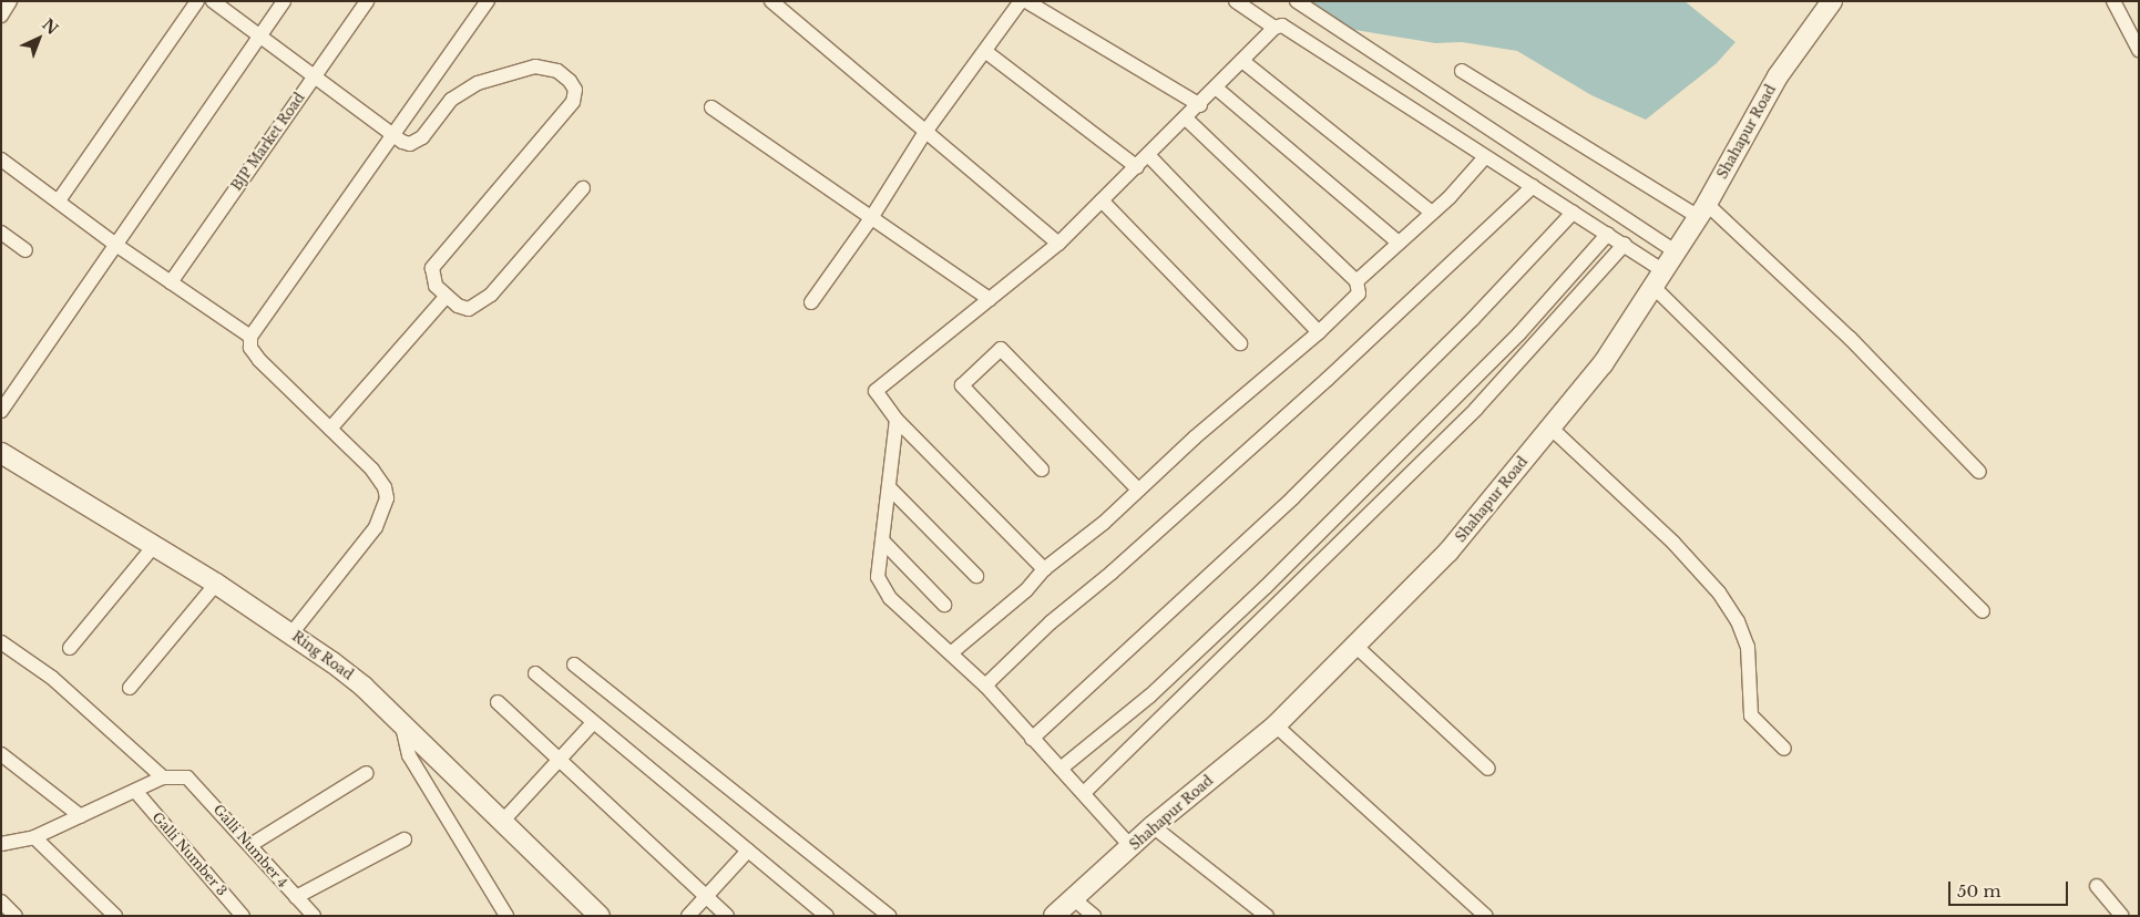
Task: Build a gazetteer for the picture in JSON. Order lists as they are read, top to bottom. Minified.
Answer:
{"streets":{"main road":["Shahapur Road","Ring Road"],"street":["BJP Market Road","Galli Number 4","Galli Number 3"]},"scale_bar":"50 m","north":"top right"}
